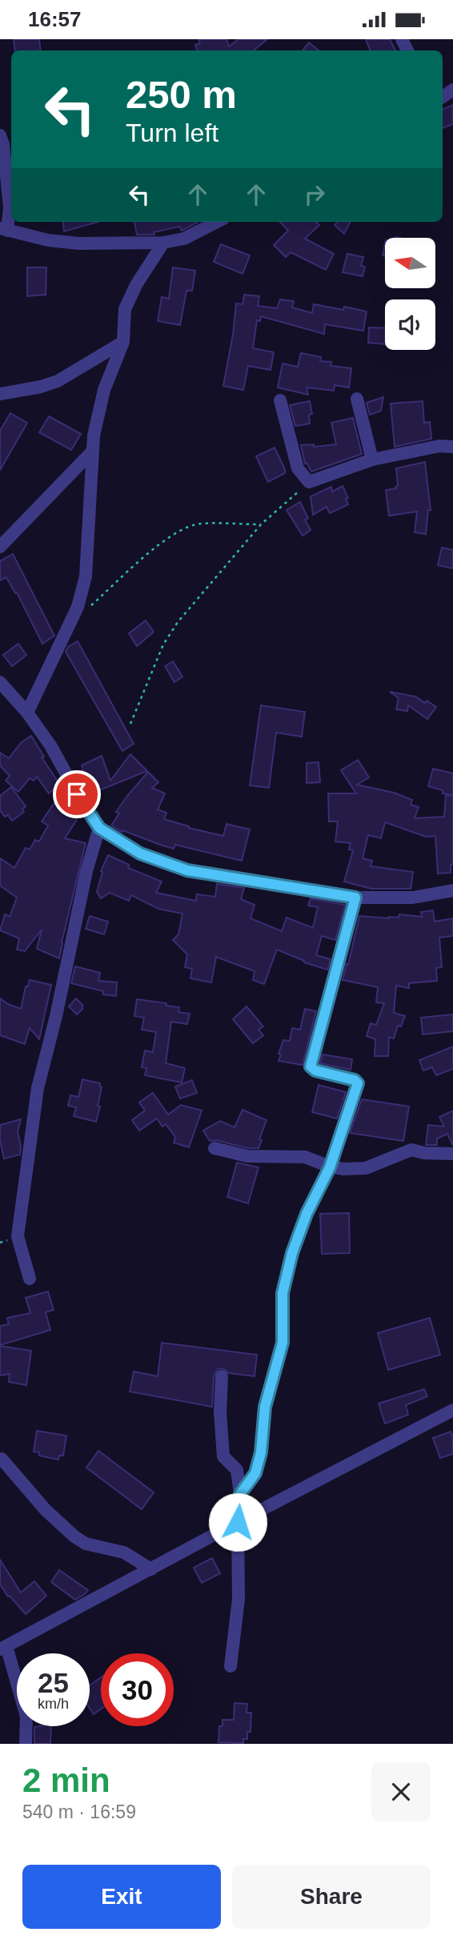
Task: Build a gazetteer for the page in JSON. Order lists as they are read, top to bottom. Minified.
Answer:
{"north":"left","page":{"status":"16:57","turn":["250 m","Turn left"],"speed":"25 km/h","limit":"30","heading":["2 min","540 m · 16:59"],"buttons":["Exit","Share"]}}
